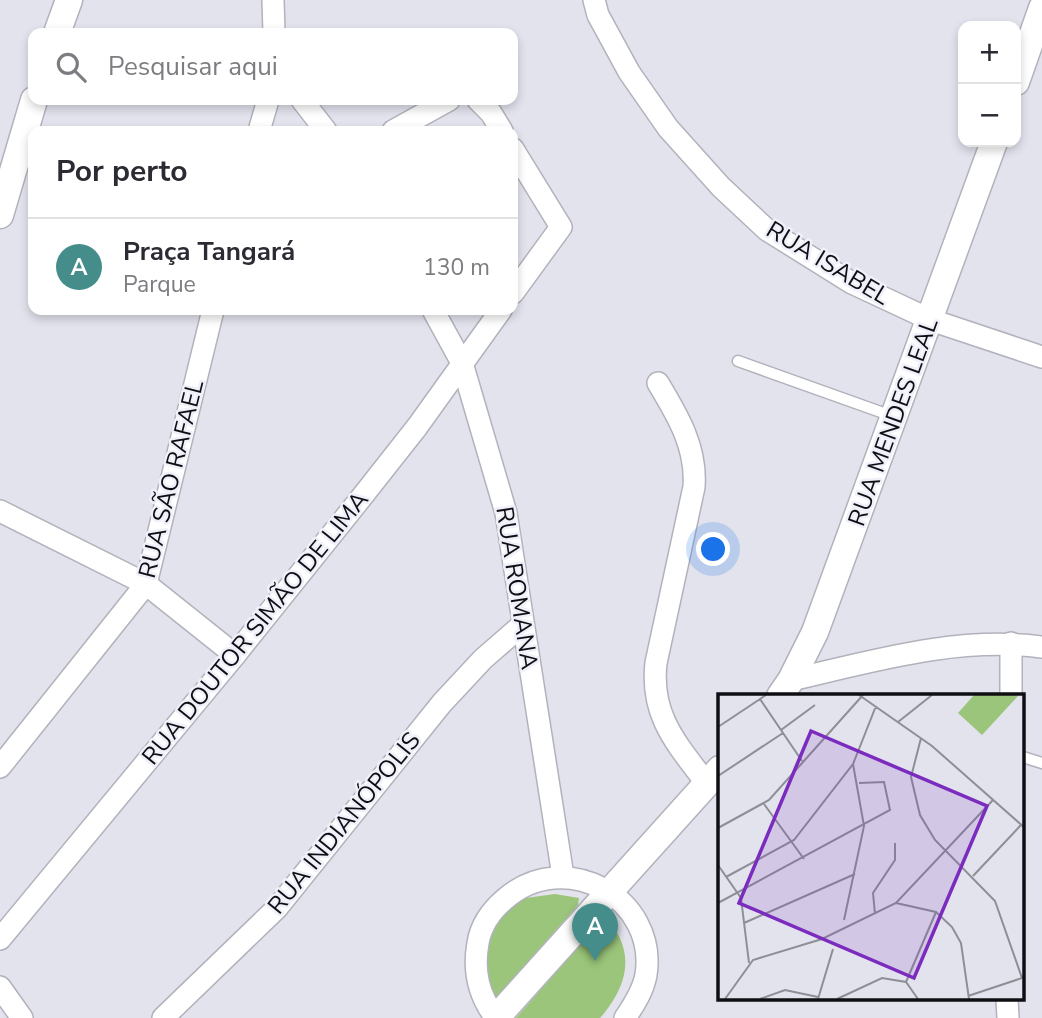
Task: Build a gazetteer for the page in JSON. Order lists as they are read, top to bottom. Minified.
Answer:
{"streets":{"street":["RUA ISABEL","RUA MENDES LEAL","RUA SÃO RAFAEL","RUA ROMANA","RUA DOUTOR SIMÃO DE LIMA","RUA INDIANÓPOLIS"]},"crossings":[["RUA ISABEL","RUA MENDES LEAL"],["RUA ROMANA","RUA DOUTOR SIMÃO DE LIMA"],["RUA ROMANA","RUA INDIANÓPOLIS"]],"page":{"map_buttons":["+","−"],"search":"Pesquisar aqui","heading":"Por perto","list":[{"mark":"A","name":"Praça Tangará","note":"Parque","value":"130 m"}],"pins":"A"}}
